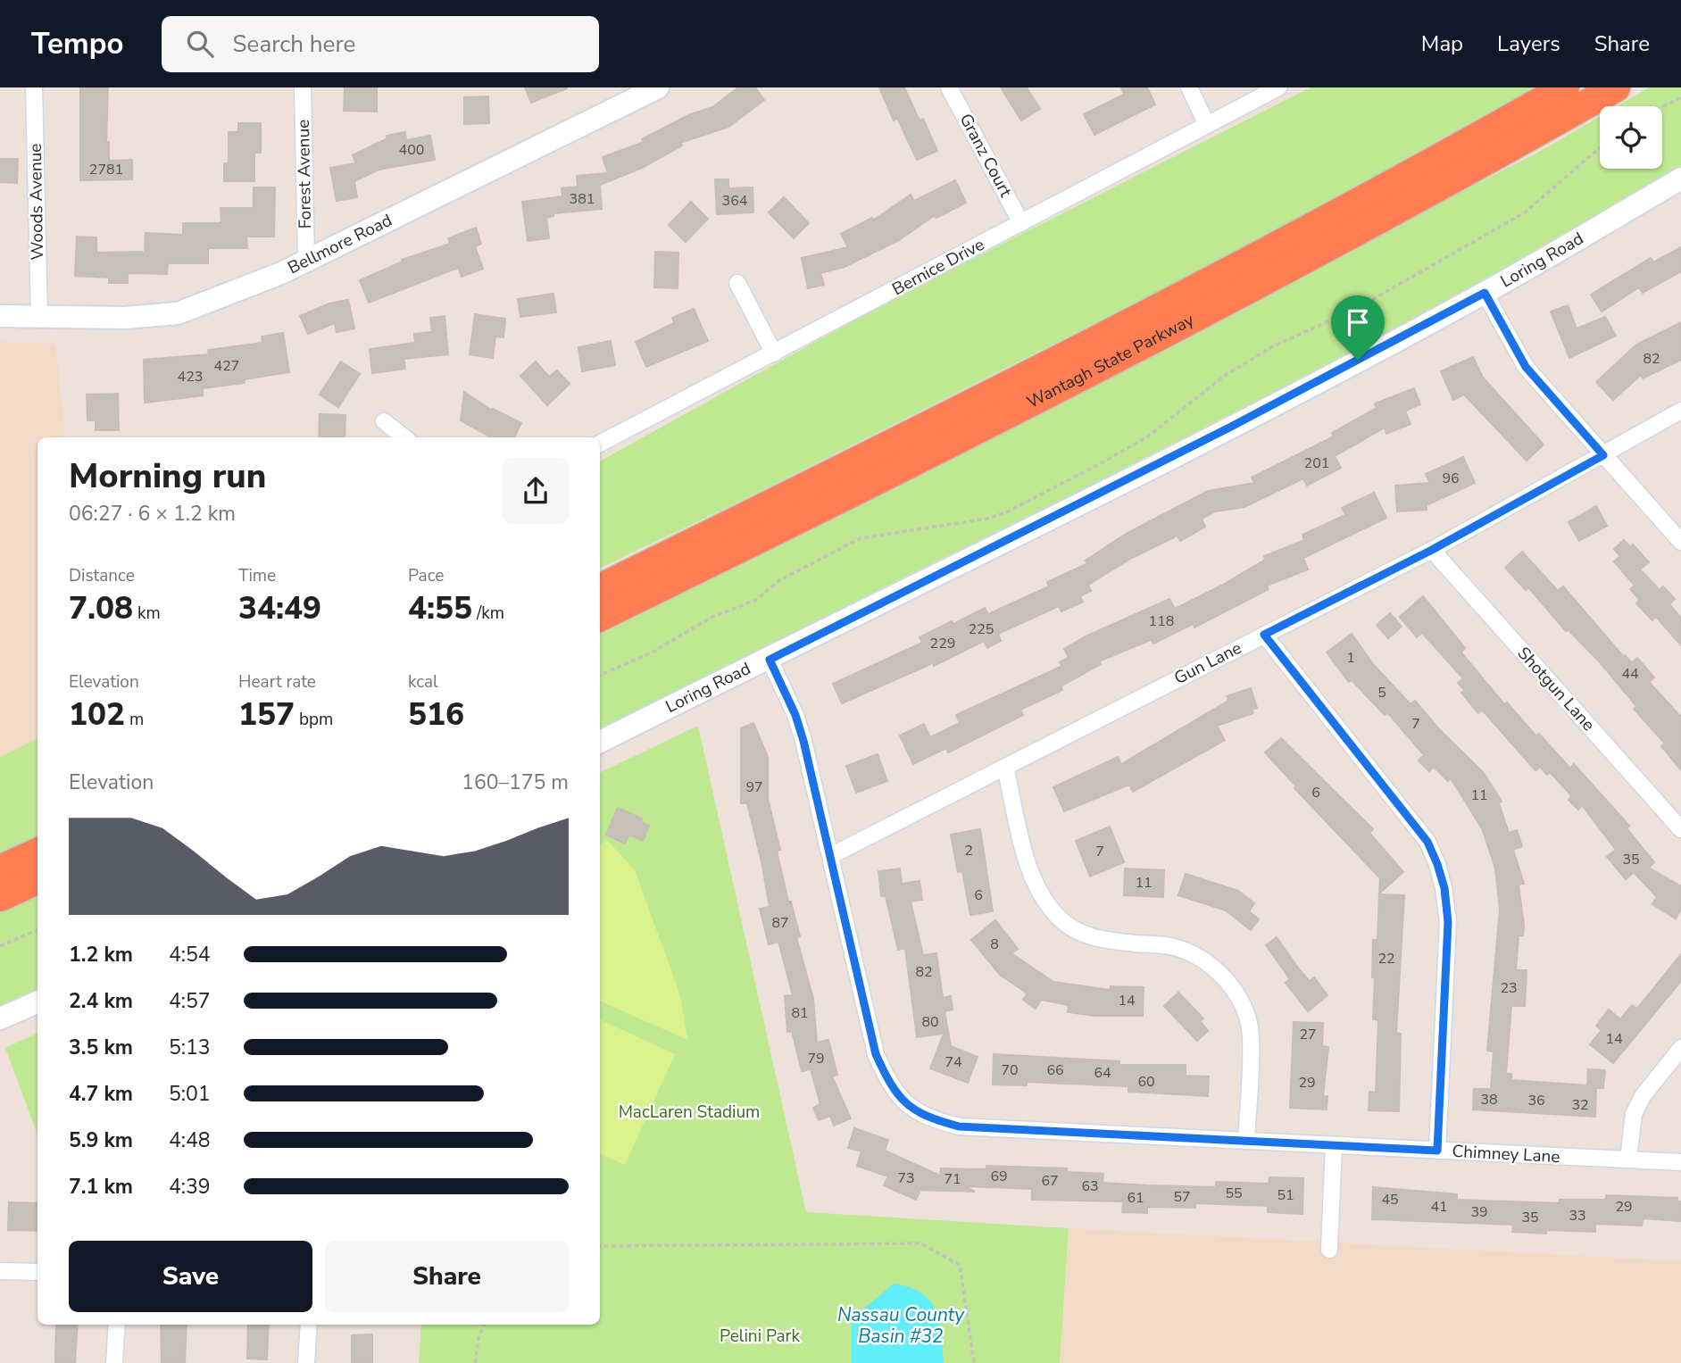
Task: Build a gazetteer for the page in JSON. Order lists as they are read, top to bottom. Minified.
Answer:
{"streets":{"highway":["Wantagh State Parkway"],"street":["Granz Court","Forest Avenue","Woods Avenue","Bellmore Road","Loring Road","Bernice Drive","Gun Lane","Shotgun Lane","Chimney Lane"]},"crossings":[["Granz Court","Bernice Drive"],["Forest Avenue","Bellmore Road"],["Woods Avenue","Bellmore Road"],["Loring Road","Chimney Lane"],["Gun Lane","Shotgun Lane"],["Gun Lane","Chimney Lane"]],"water":["Nassau County Basin #32"],"parks":["MacLaren Stadium","Pelini Park"],"house_numbers":["400","2781","381","364","82","427","423","201","96","118","225","229","1","44","5","7","97","6","11","2","7","35","11","6","87","8","22","82","23","14","81","80","27","14","79","74","70","66","64","60","29","38","36","32","69","73","71","67","63","55","51","57","61","45","41","29","39","33","35"],"page":{"header":"Tempo","search":"Search here","nav":["Map","Layers","Share"],"heading":["Morning run","06:27 · 6 × 1.2 km"],"stats":[["Distance","7.08 km"],["Time","34:49"],["Pace","4:55 /km"],["Elevation","102 m"],["Heart rate","157 bpm"],["kcal","516"]],"chart":["Elevation","160–175 m"],"list":[{"name":"1.2 km","note":"4:54"},{"name":"2.4 km","note":"4:57"},{"name":"3.5 km","note":"5:13"},{"name":"4.7 km","note":"5:01"},{"name":"5.9 km","note":"4:48"},{"name":"7.1 km","note":"4:39"}],"buttons":["Save","Share"]}}
